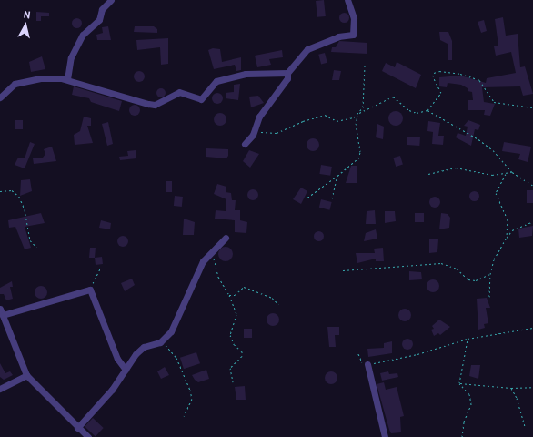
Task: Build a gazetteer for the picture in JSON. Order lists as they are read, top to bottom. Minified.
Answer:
{"north":"top"}
